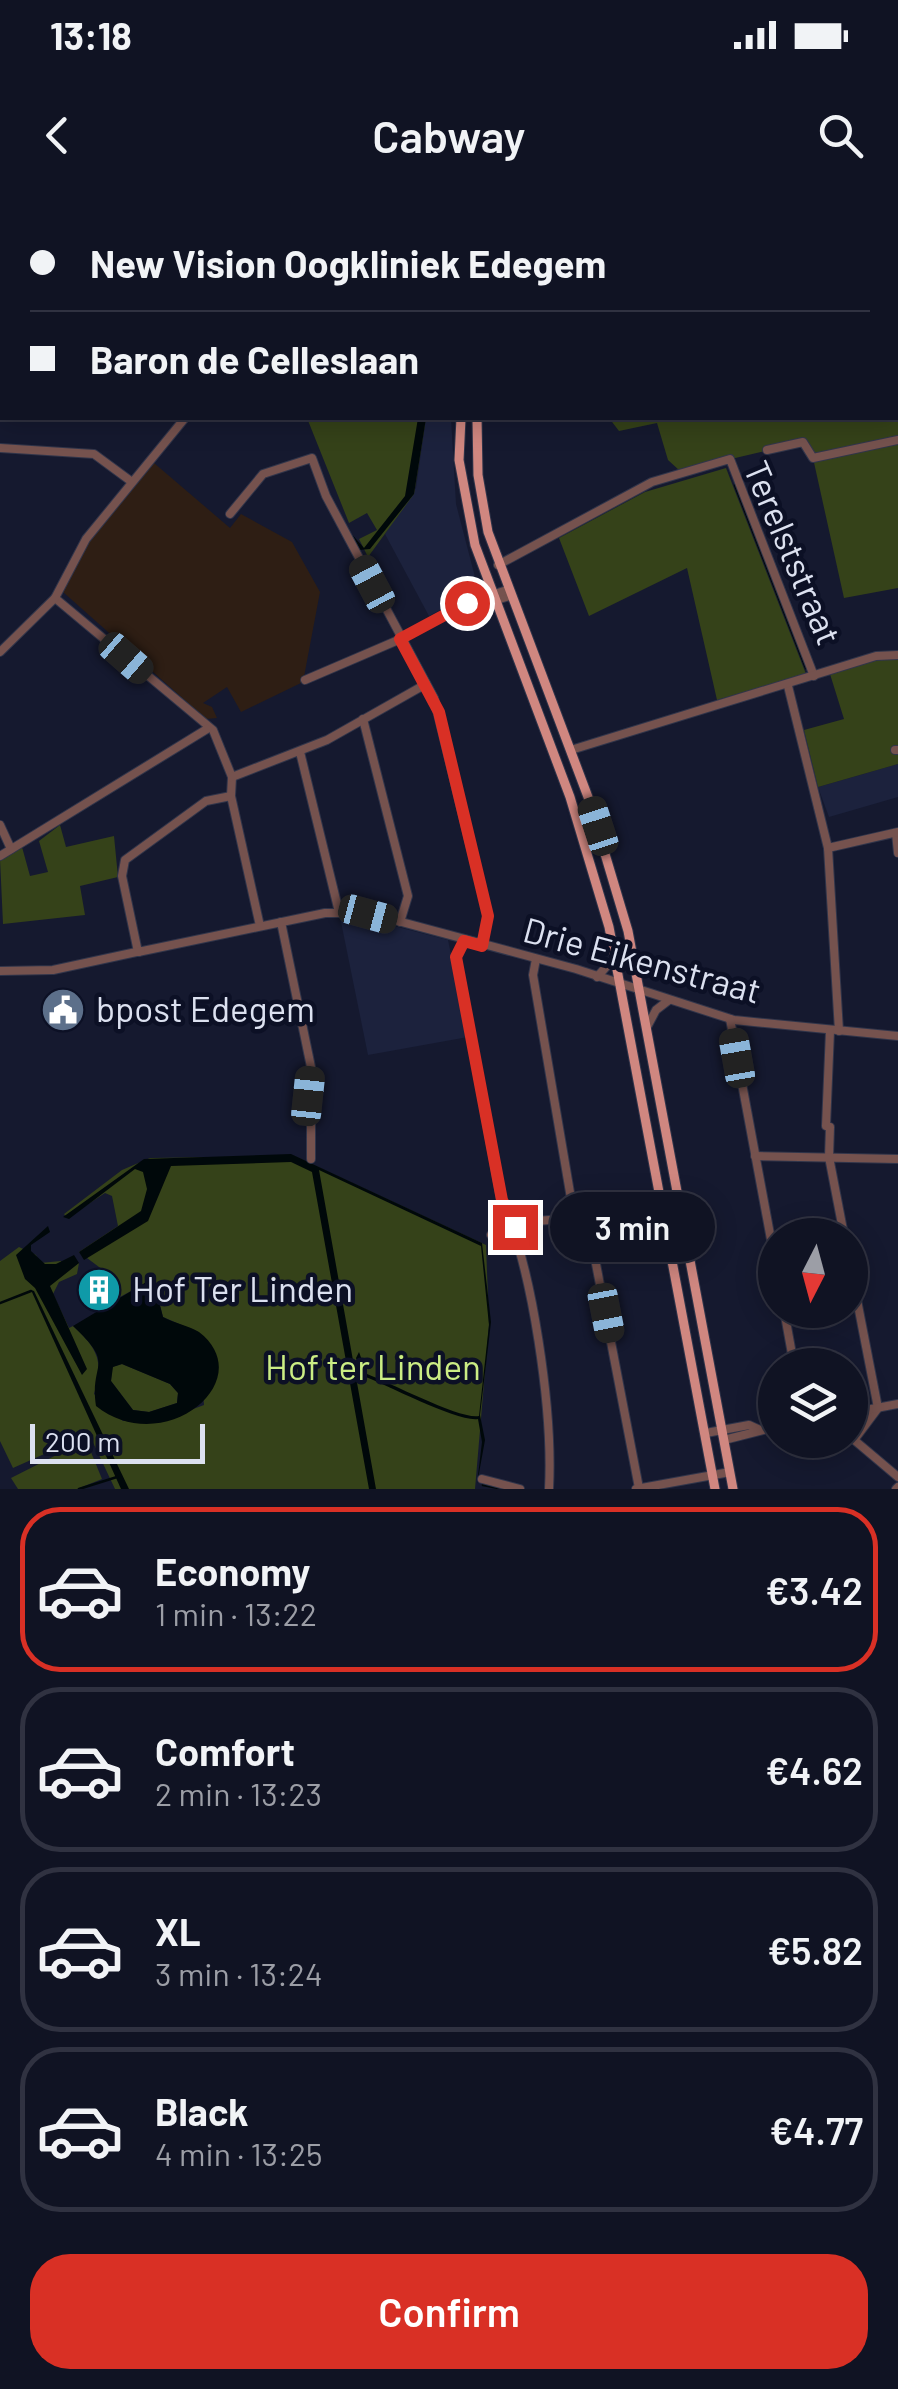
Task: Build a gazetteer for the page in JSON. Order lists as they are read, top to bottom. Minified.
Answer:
{"streets":{"street":["Terelststraat","Drie Eikenstraat"]},"parks":["Hof ter Linden"],"places":{"public building":["bpost Edegem"],"building":["Hof Ter Linden"]},"scale_bar":"200 m","north":"bottom","page":{"status":"13:18","header":"Cabway","banner":["New Vision Oogkliniek Edegem","Baron de Celleslaan"],"bubble":"3 min","scale":"200 m","list":[{"name":"Economy","note":"1 min · 13:22","value":"€3.42"},{"name":"Comfort","note":"2 min · 13:23","value":"€4.62"},{"name":"XL","note":"3 min · 13:24","value":"€5.82"},{"name":"Black","note":"4 min · 13:25","value":"€4.77"}],"buttons":"Confirm"}}
